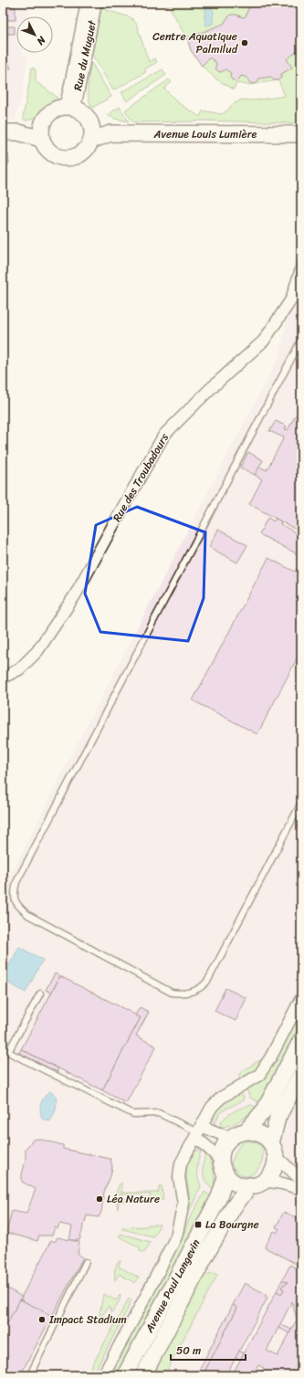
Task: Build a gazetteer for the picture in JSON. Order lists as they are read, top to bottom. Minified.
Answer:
{"streets":{"main road":["Avenue Louis Lumière","Avenue Paul Langevin"],"street":["Rue du Muguet","Rue des Troubadours"]},"crossings":[["Rue du Muguet","Avenue Louis Lumière"]],"places":{"other":["Centre Aquatique Palmilud","Léa Nature","Impact Stadium"],"transit":["La Bourgne"]},"scale_bar":"50 m","north":"bottom right"}
